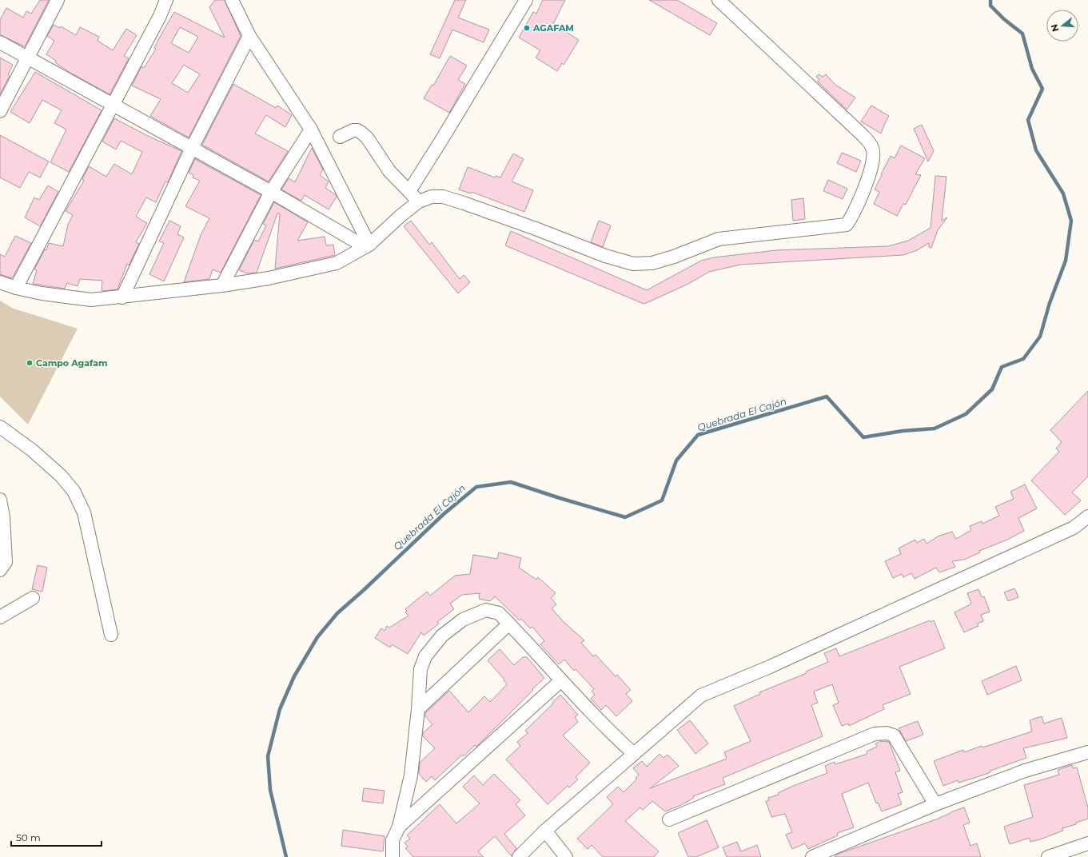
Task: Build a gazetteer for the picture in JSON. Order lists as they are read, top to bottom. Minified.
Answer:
{"water":["Quebrada El Cajón"],"places":["AGAFAM","Campo Agafam"],"scale_bar":"50 m","north":"left"}
